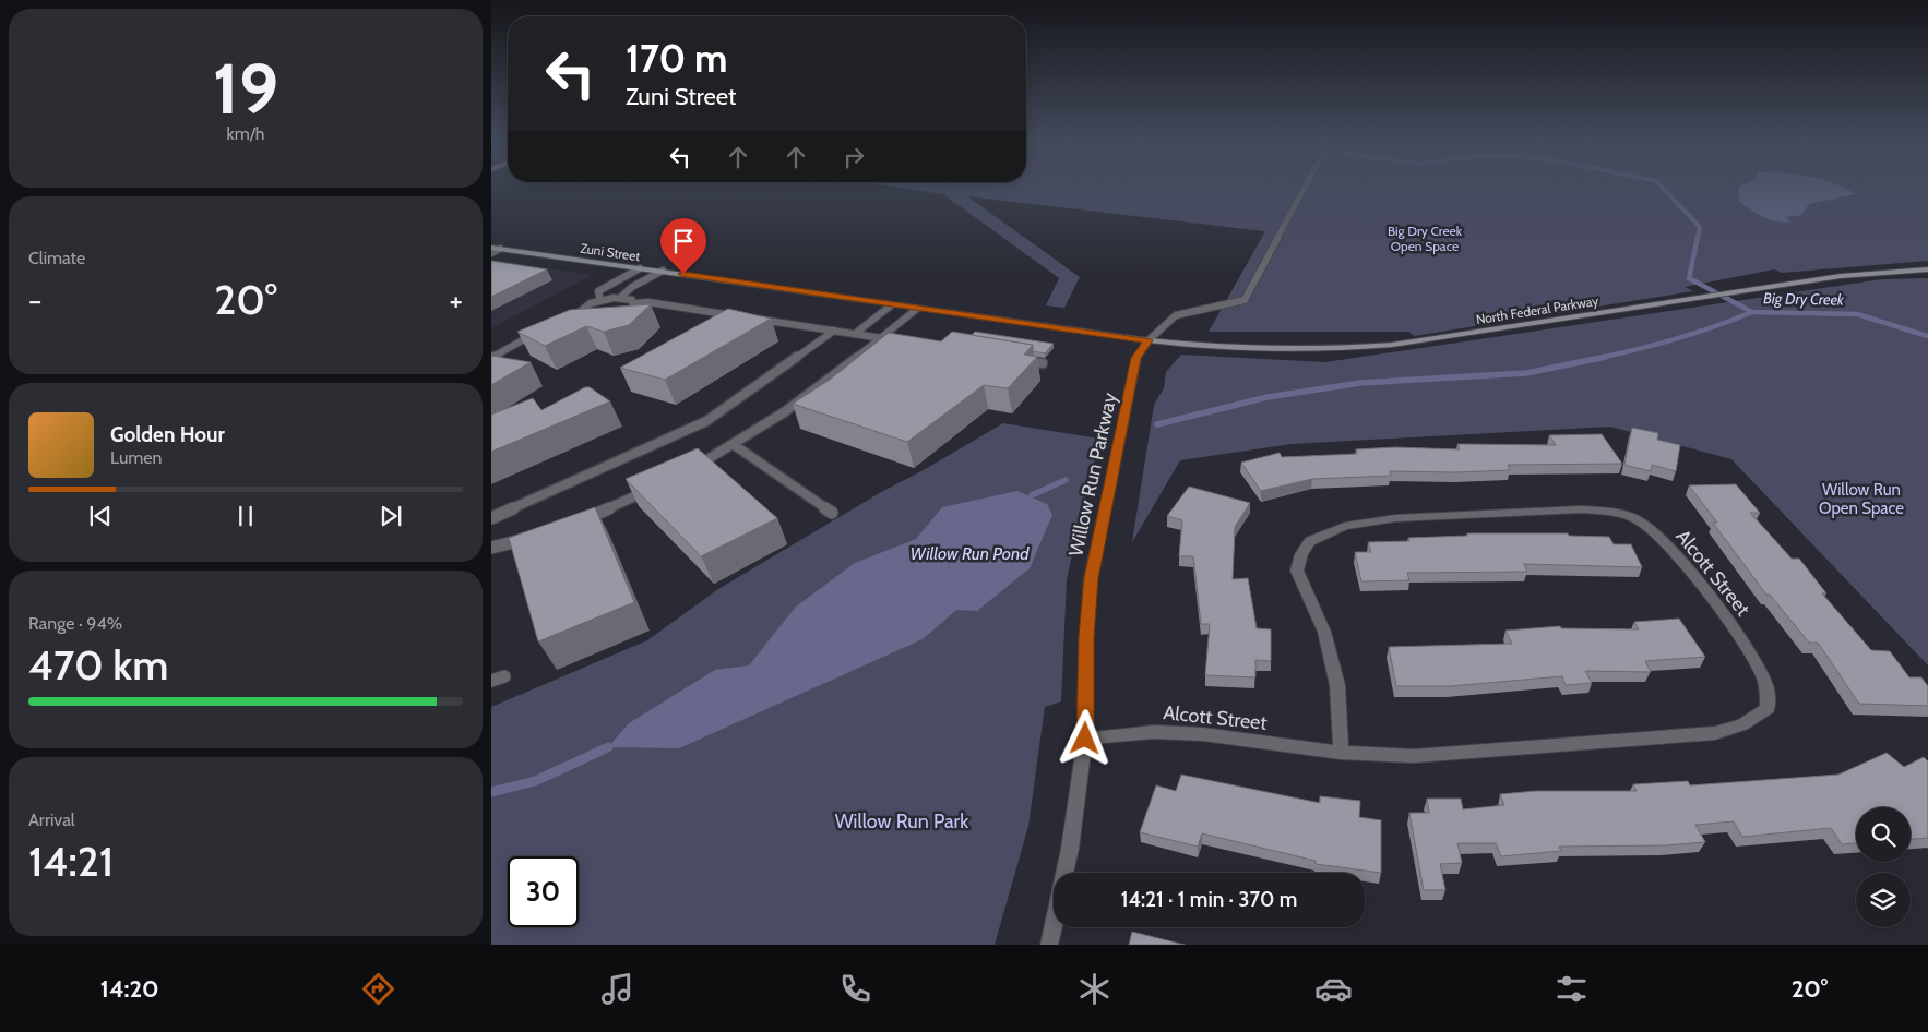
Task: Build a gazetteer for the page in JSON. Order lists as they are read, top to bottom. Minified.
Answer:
{"streets":{"main road":["Zuni Street","North Federal Parkway"],"street":["Willow Run Parkway","Alcott Street"]},"crossings":[["Zuni Street","North Federal Parkway"],["Zuni Street","Willow Run Parkway"],["North Federal Parkway","Willow Run Parkway"],["Willow Run Parkway","Alcott Street"]],"water":["Big Dry Creek","Willow Run Pond"],"parks":["Big Dry Creek Open Space","Willow Run Open Space","Willow Run Park"],"page":{"tile":[["19","km/h"],"Climate",["Range · 94%","470 km"],["Arrival","14:21"]],"turn":["170 m","Zuni Street"],"heat":["−","20°","+"],"song":["Golden Hour","Lumen"],"limit":"30","trip":"14:21 · 1 min · 370 m","tabs":["14:20","20°"]}}
